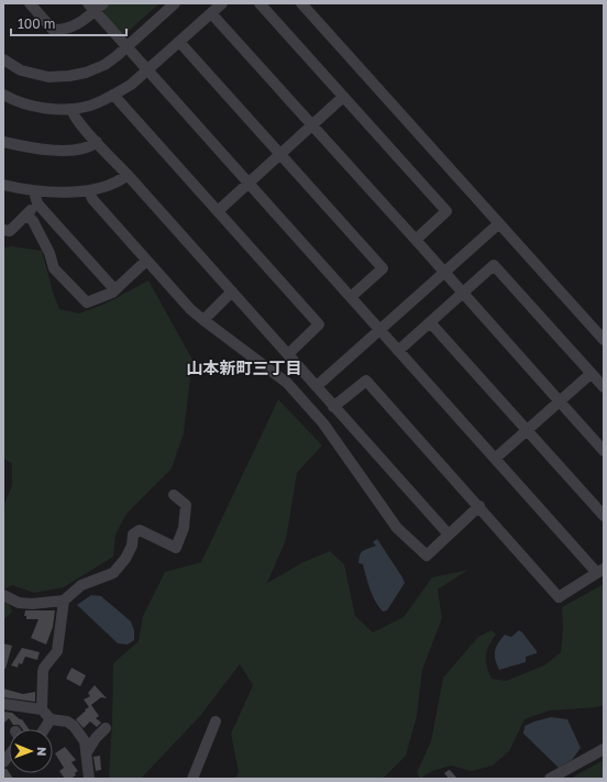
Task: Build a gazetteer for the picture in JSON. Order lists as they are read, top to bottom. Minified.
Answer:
{"districts":["山本新町三丁目"],"scale_bar":"100 m","north":"right"}
